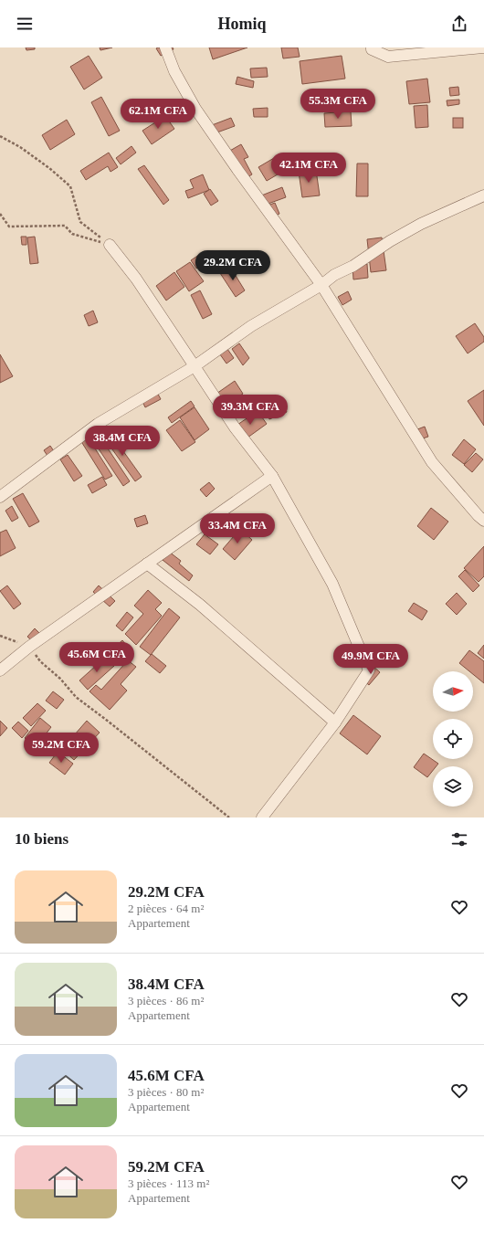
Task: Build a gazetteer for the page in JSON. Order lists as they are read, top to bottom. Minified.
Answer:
{"north":"right","page":{"header":"Homiq","price":["55.3M CFA","62.1M CFA","42.1M CFA","29.2M CFA","39.3M CFA","38.4M CFA","33.4M CFA","45.6M CFA","49.9M CFA","59.2M CFA"],"heading":"10 biens","list":[{"name":"29.2M CFA","note":"2 pièces · 64 m² · Appartement"},{"name":"38.4M CFA","note":"3 pièces · 86 m² · Appartement"},{"name":"45.6M CFA","note":"3 pièces · 80 m² · Appartement"},{"name":"59.2M CFA","note":"3 pièces · 113 m² · Appartement"}]}}
